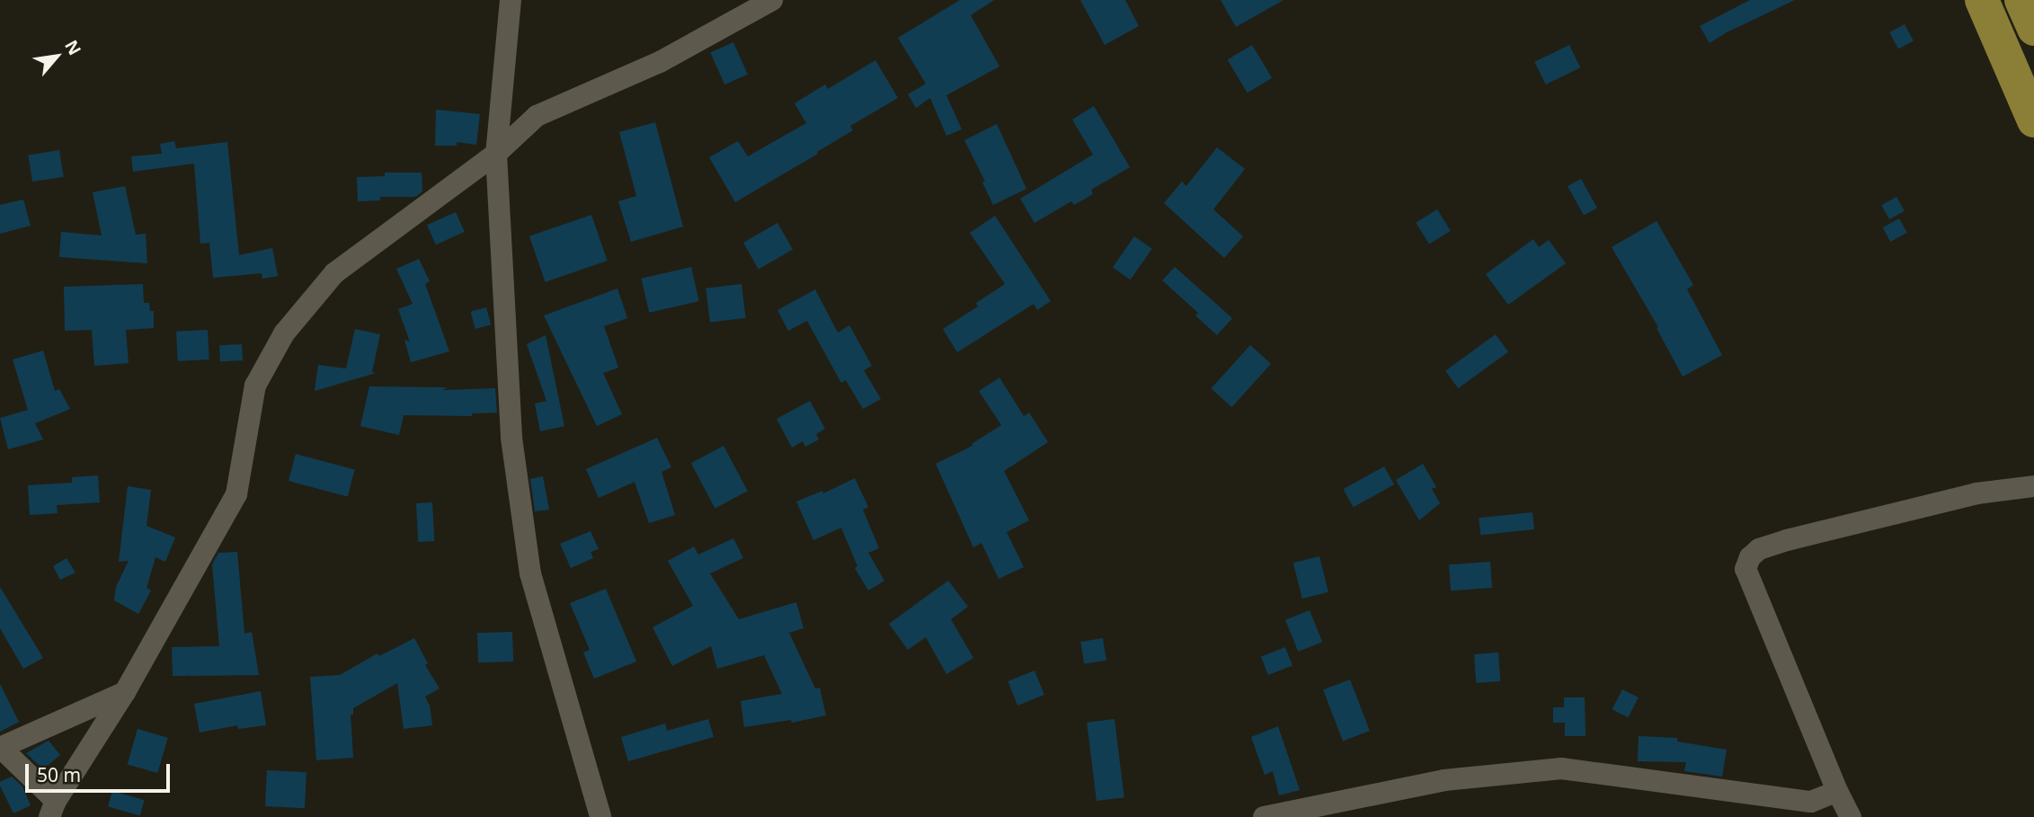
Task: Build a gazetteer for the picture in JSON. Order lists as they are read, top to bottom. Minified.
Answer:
{"scale_bar":"50 m","north":"top right"}
